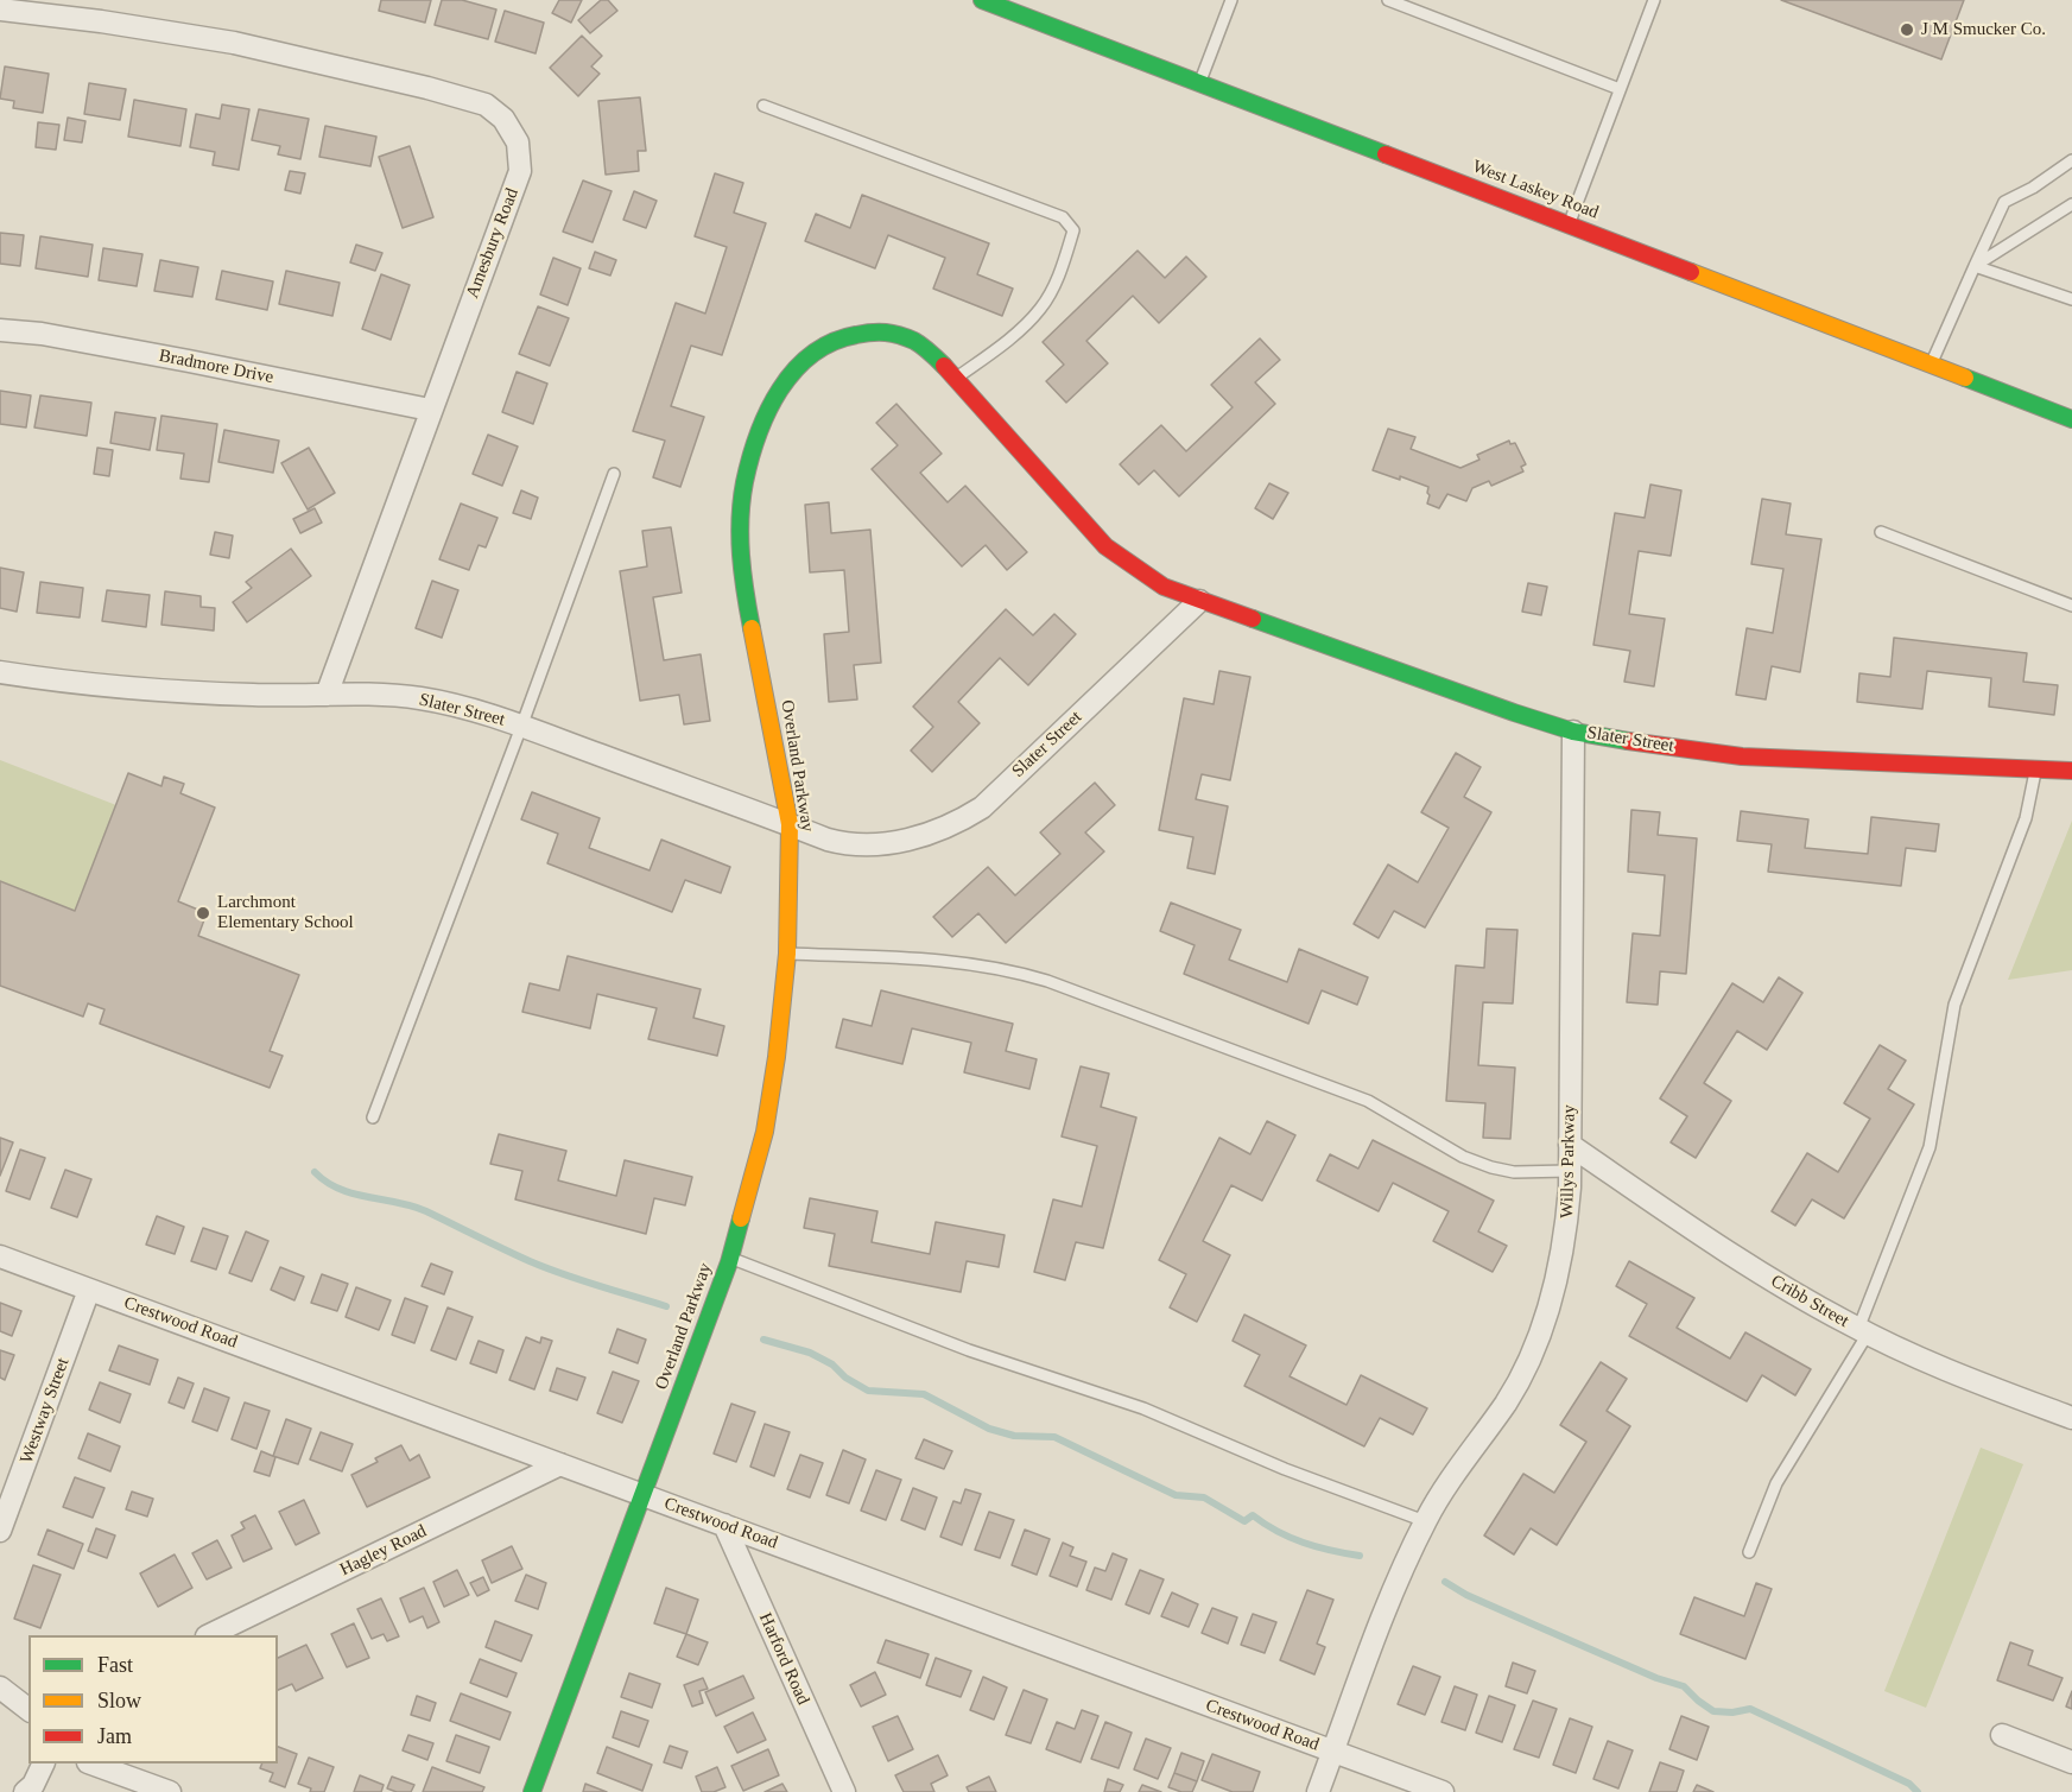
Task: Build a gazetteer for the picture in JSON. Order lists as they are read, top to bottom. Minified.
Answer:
{"streets":{"street":["West Laskey Road","Amesbury Road","Bradmore Drive","Slater Street","Overland Parkway","Willys Parkway","Cribb Street","Crestwood Road","Westway Street","Hagley Road","Harford Road"]},"crossings":[["Amesbury Road","Bradmore Drive"],["Amesbury Road","Slater Street"],["Slater Street","Overland Parkway"],["Slater Street","Willys Parkway"],["Overland Parkway","Crestwood Road"],["Willys Parkway","Cribb Street"],["Willys Parkway","Crestwood Road"],["Crestwood Road","Westway Street"],["Crestwood Road","Hagley Road"],["Crestwood Road","Harford Road"]],"places":["J M Smucker Co.","Larchmont Elementary School"],"legend":["Fast","Slow","Jam"]}
